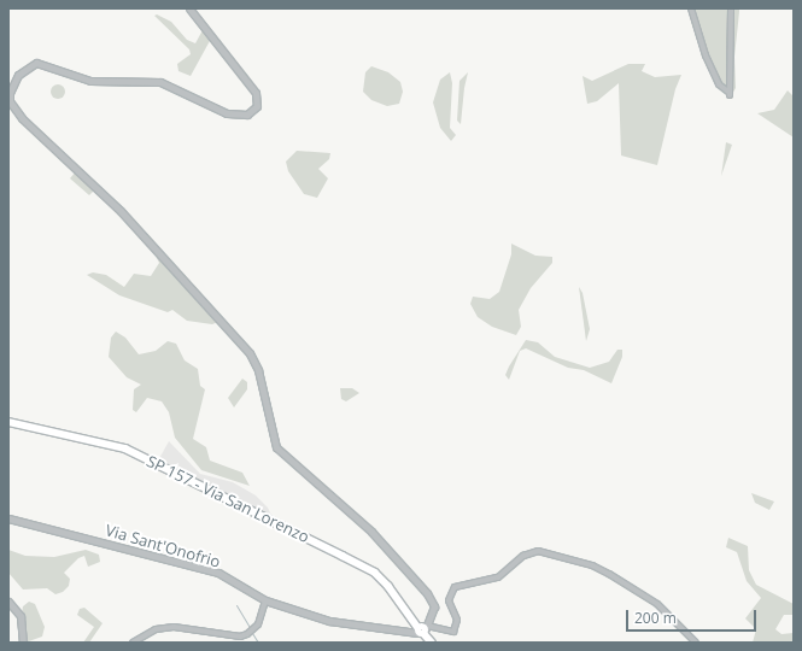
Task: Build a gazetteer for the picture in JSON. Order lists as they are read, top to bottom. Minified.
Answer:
{"streets":{"main road":["SP 157 - Via San Lorenzo"],"street":["Via Sant'Onofrio"]},"crossings":[["SP 157 - Via San Lorenzo","Via Sant'Onofrio"]],"scale_bar":"200 m"}
